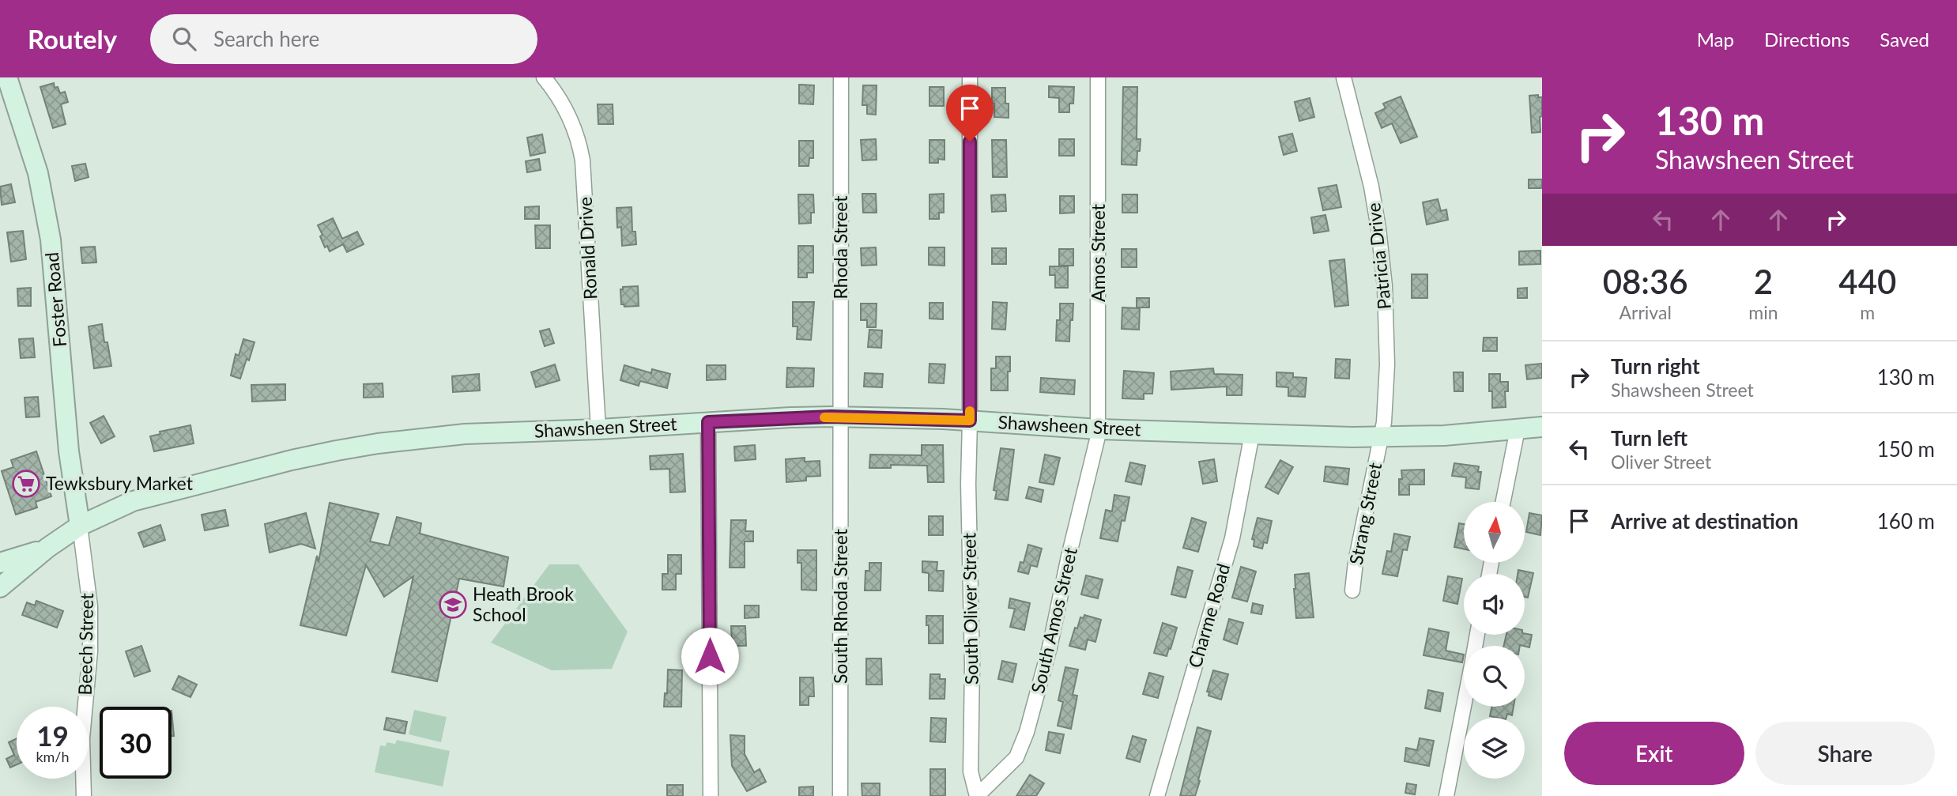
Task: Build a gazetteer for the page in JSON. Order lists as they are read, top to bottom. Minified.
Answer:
{"streets":{"main road":["Foster Road","Shawsheen Street"],"street":["Rhoda Street","Ronald Drive","Amos Street","Patricia Drive","Strang Street","South Rhoda Street","South Oliver Street","Charme Road","South Amos Street","Beech Street"]},"crossings":[["Rhoda Street","Shawsheen Street"],["Rhoda Street","South Rhoda Street"],["Ronald Drive","Shawsheen Street"],["Amos Street","Shawsheen Street"],["Amos Street","South Amos Street"],["Patricia Drive","Shawsheen Street"],["Patricia Drive","Strang Street"],["Foster Road","Shawsheen Street"],["Foster Road","Beech Street"],["Shawsheen Street","Strang Street"],["Shawsheen Street","South Rhoda Street"],["Shawsheen Street","South Oliver Street"],["Shawsheen Street","Charme Road"],["Shawsheen Street","South Amos Street"],["Shawsheen Street","Beech Street"],["South Oliver Street","South Amos Street"]],"places":{"supermarket":["Tewksbury Market"],"school or university":["Heath Brook School"]},"north":"top","page":{"header":"Routely","search":"Search here","nav":["Map","Directions","Saved"],"turn":["130 m","Shawsheen Street"],"eta":["08:36","Arrival","2","min","440","m"],"list":[{"name":"Turn right","note":"Shawsheen Street","value":"130 m"},{"name":"Turn left","note":"Oliver Street","value":"150 m"},{"name":"Arrive at destination","value":"160 m"}],"speed":"19 km/h","limit":"30","buttons":["Exit","Share"]}}
